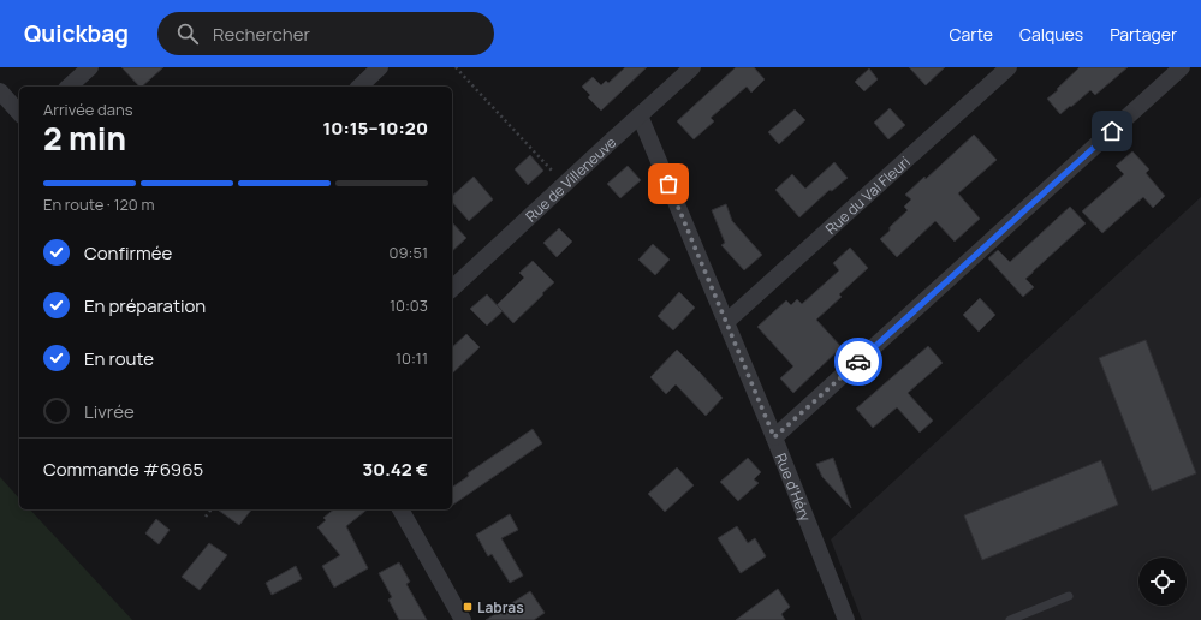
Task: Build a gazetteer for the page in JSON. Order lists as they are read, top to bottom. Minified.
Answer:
{"streets":{"street":["Rue de Villeneuve","Rue du Val Fleuri","Rue d'Héry"]},"crossings":[["Rue de Villeneuve","Rue d'Héry"],["Rue du Val Fleuri","Rue d'Héry"]],"places":{"transit":["Labras"]},"page":{"header":"Quickbag","search":"Rechercher","nav":["Carte","Calques","Partager"],"heading":["2 min","Arrivée dans","10:15–10:20"],"panel":["Commande #6965","30.42 €"],"bar":"En route · 120 m","list":[["Confirmée","09:51"],["En préparation","10:03"],["En route","10:11"],"Livrée"]}}
